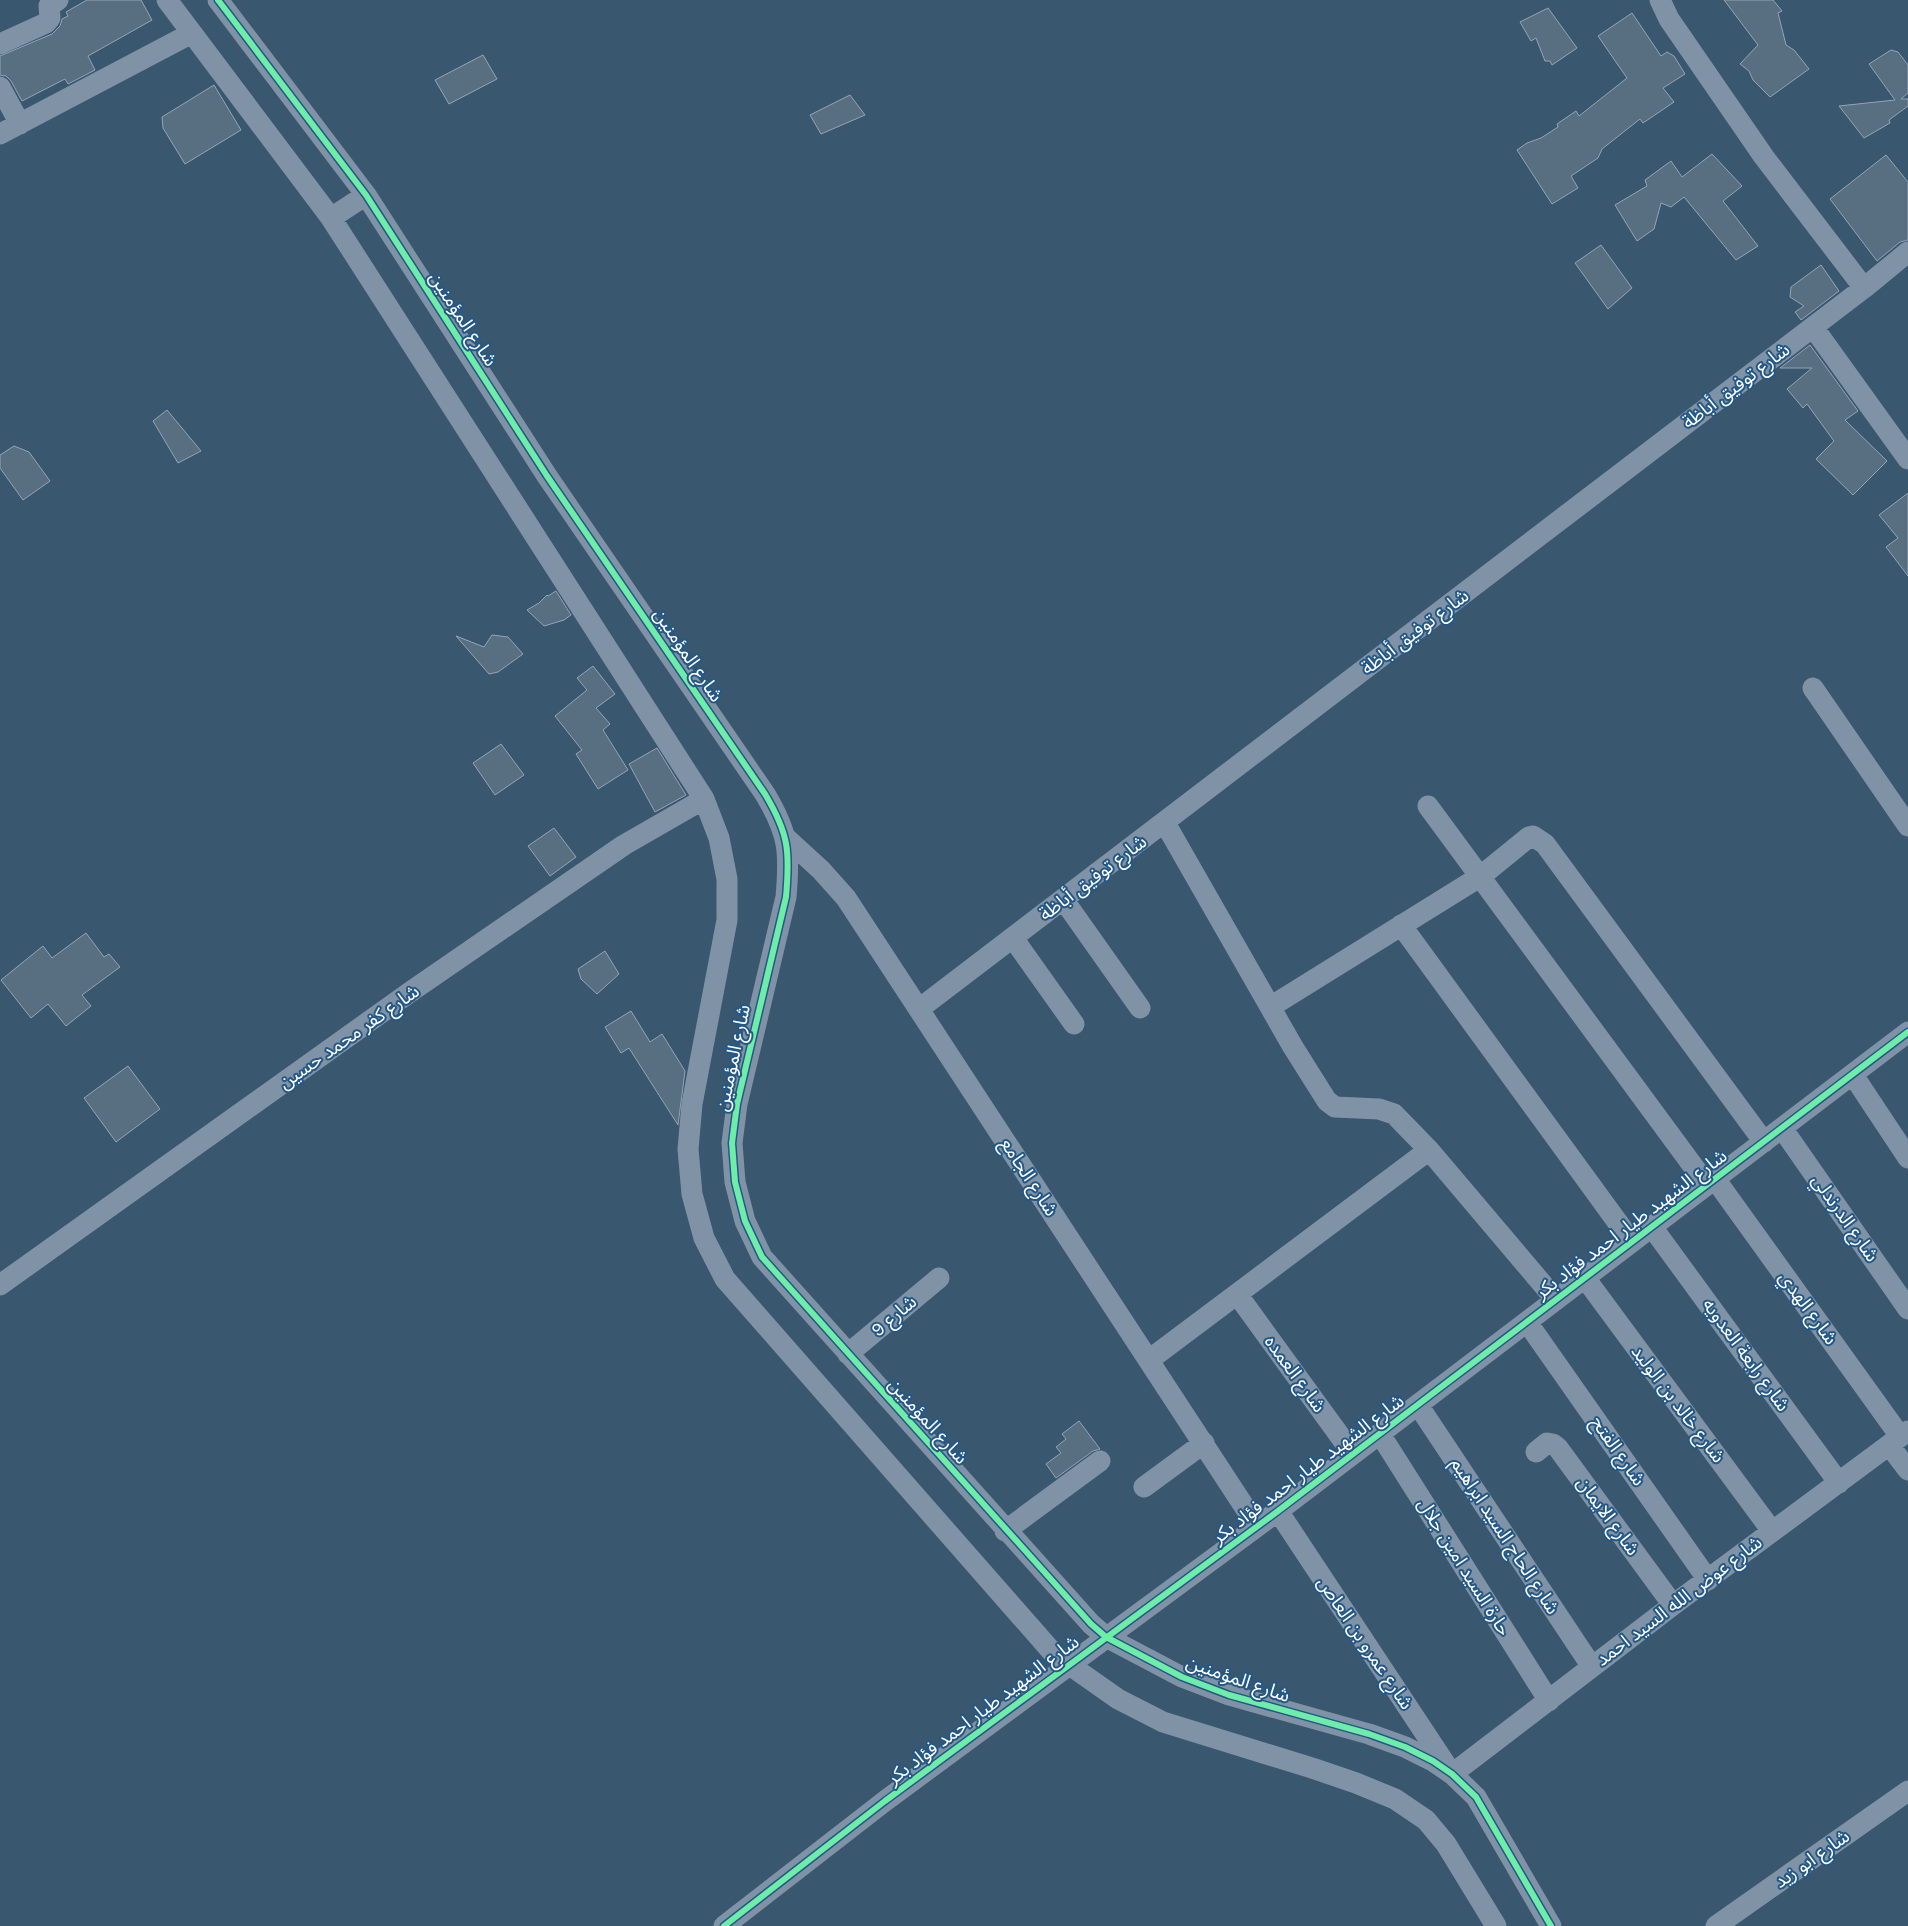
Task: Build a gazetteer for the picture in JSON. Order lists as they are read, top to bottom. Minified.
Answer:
{"streets":{"street":["شارع المؤمنين","شارع توفيق أباظة","شارع كفر محمد حسين","شارع الجامع","شارع الدرندلي","شارع الشهيد طيار احمد فؤاد بكر","شارع الهدي","شارع 9","شارع رابعة العدويه","شارع العمده","شارع خالد بن الوليد","شارع الفتح","شارع الايمان","شارع الحاج السيد ابراهيم","حارة السيد امين جلال","شارع عوض الله السيد احمد","شارع عمرو بن العاص","شارع ابو زيد"]},"crossings":[["شارع المؤمنين","شارع كفر محمد حسين"],["شارع المؤمنين","شارع الجامع"],["شارع المؤمنين","شارع الشهيد طيار احمد فؤاد بكر"],["شارع المؤمنين","شارع 9"],["شارع المؤمنين","شارع عوض الله السيد احمد"],["شارع المؤمنين","شارع عمرو بن العاص"],["شارع توفيق أباظة","شارع الجامع"],["شارع الجامع","شارع الشهيد طيار احمد فؤاد بكر"],["شارع الدرندلي","شارع الشهيد طيار احمد فؤاد بكر"],["شارع الشهيد طيار احمد فؤاد بكر","شارع الهدي"],["شارع الشهيد طيار احمد فؤاد بكر","شارع رابعة العدويه"],["شارع الشهيد طيار احمد فؤاد بكر","شارع العمده"],["شارع الشهيد طيار احمد فؤاد بكر","شارع خالد بن الوليد"],["شارع الشهيد طيار احمد فؤاد بكر","شارع الفتح"],["شارع الشهيد طيار احمد فؤاد بكر","شارع الحاج السيد ابراهيم"],["شارع الشهيد طيار احمد فؤاد بكر","حارة السيد امين جلال"],["شارع الشهيد طيار احمد فؤاد بكر","شارع عمرو بن العاص"],["شارع الهدي","شارع عوض الله السيد احمد"],["شارع رابعة العدويه","شارع عوض الله السيد احمد"],["شارع خالد بن الوليد","شارع عوض الله السيد احمد"],["شارع الفتح","شارع عوض الله السيد احمد"],["شارع الايمان","شارع عوض الله السيد احمد"],["شارع الحاج السيد ابراهيم","شارع عوض الله السيد احمد"],["حارة السيد امين جلال","شارع عوض الله السيد احمد"],["شارع عوض الله السيد احمد","شارع عمرو بن العاص"]]}
